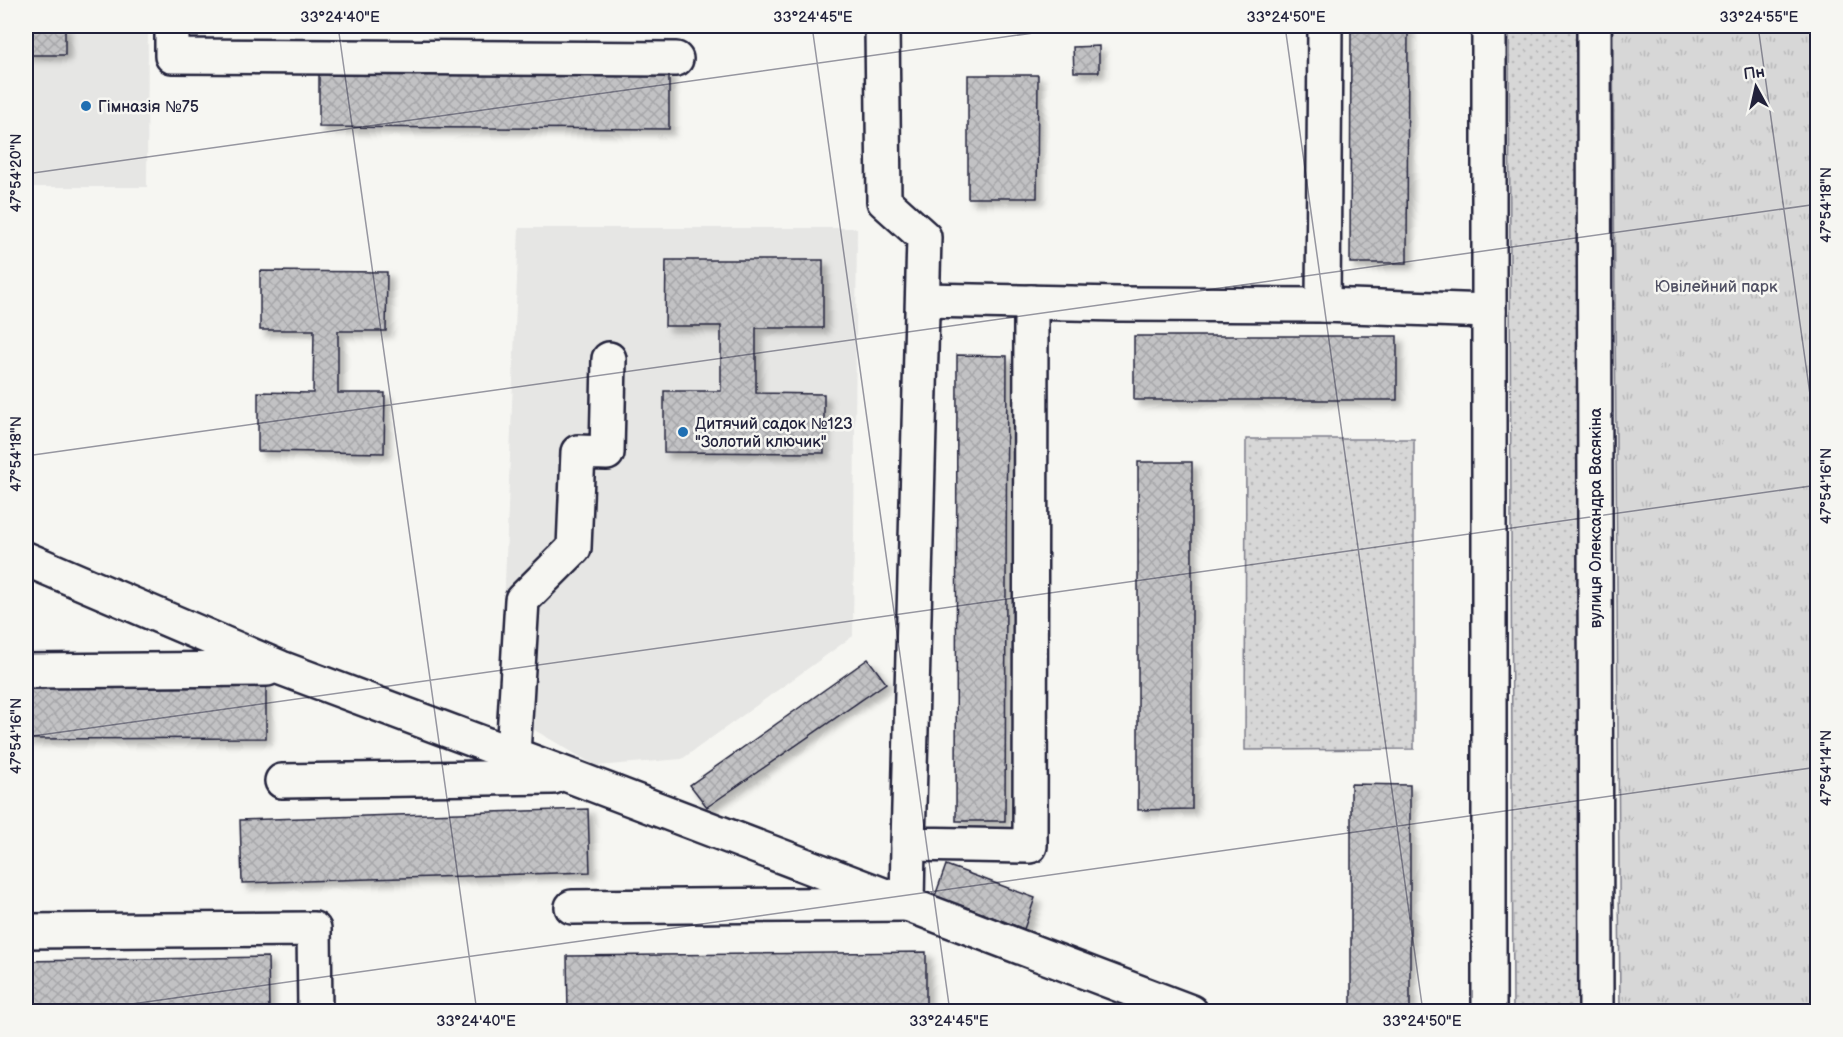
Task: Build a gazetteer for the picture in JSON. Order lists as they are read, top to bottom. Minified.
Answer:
{"streets":{"street":["вулиця Олександра Васякіна"]},"parks":["Ювілейний парк"],"places":["Гімназія №75","Дитячий садок №123 \"Золотий ключик\""],"north":"top","coordinates":["33°24'40\"E","33°24'45\"E","33°24'50\"E","33°24'55\"E","47°54'20\"N","47°54'18\"N","47°54'16\"N","47°54'14\"N"]}
